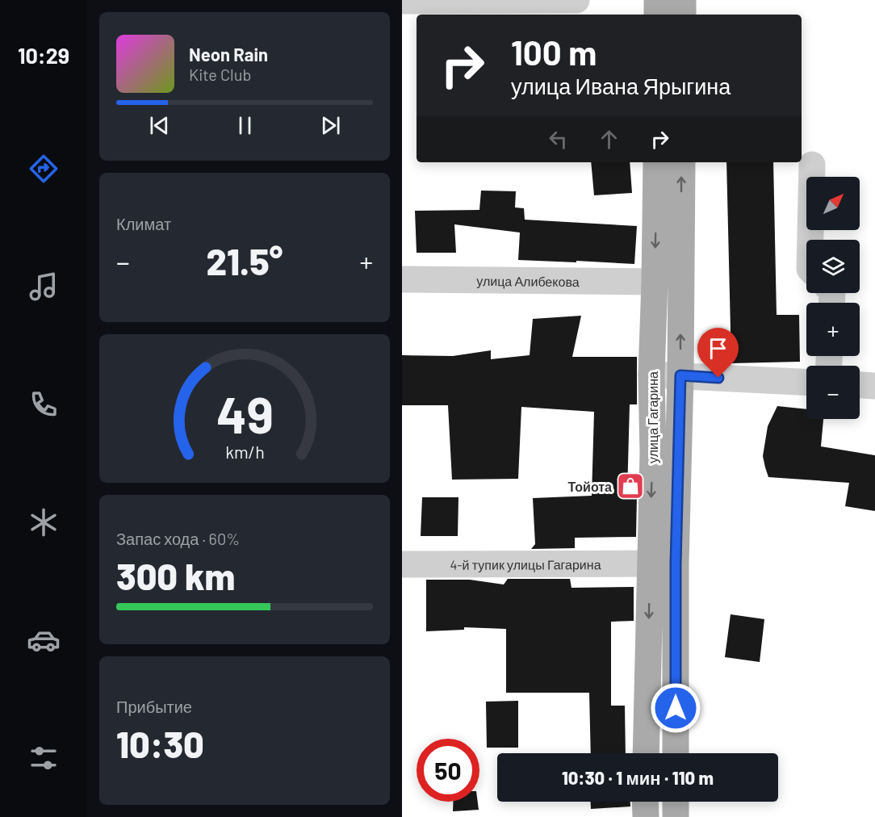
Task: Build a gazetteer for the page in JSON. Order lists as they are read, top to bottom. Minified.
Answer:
{"streets":{"main road":["улица Гагарина"],"street":["улица Алибекова","4-й тупик улицы Гагарина"]},"crossings":[["улица Алибекова","улица Гагарина"],["улица Гагарина","4-й тупик улицы Гагарина"]],"places":{"shop":["Тойота"]},"north":"top right","page":{"tabs":"10:29","turn":["100 m","улица Ивана Ярыгина"],"song":["Neon Rain","Kite Club"],"tile":["Климат",["Запас хода · 60%","300 km"],["Прибытие","10:30"]],"map_buttons":["+","−"],"heat":["−","21.5°","+"],"limit":"50","trip":"10:30 · 1 мин · 110 m","gauge":["49","km/h"]}}
